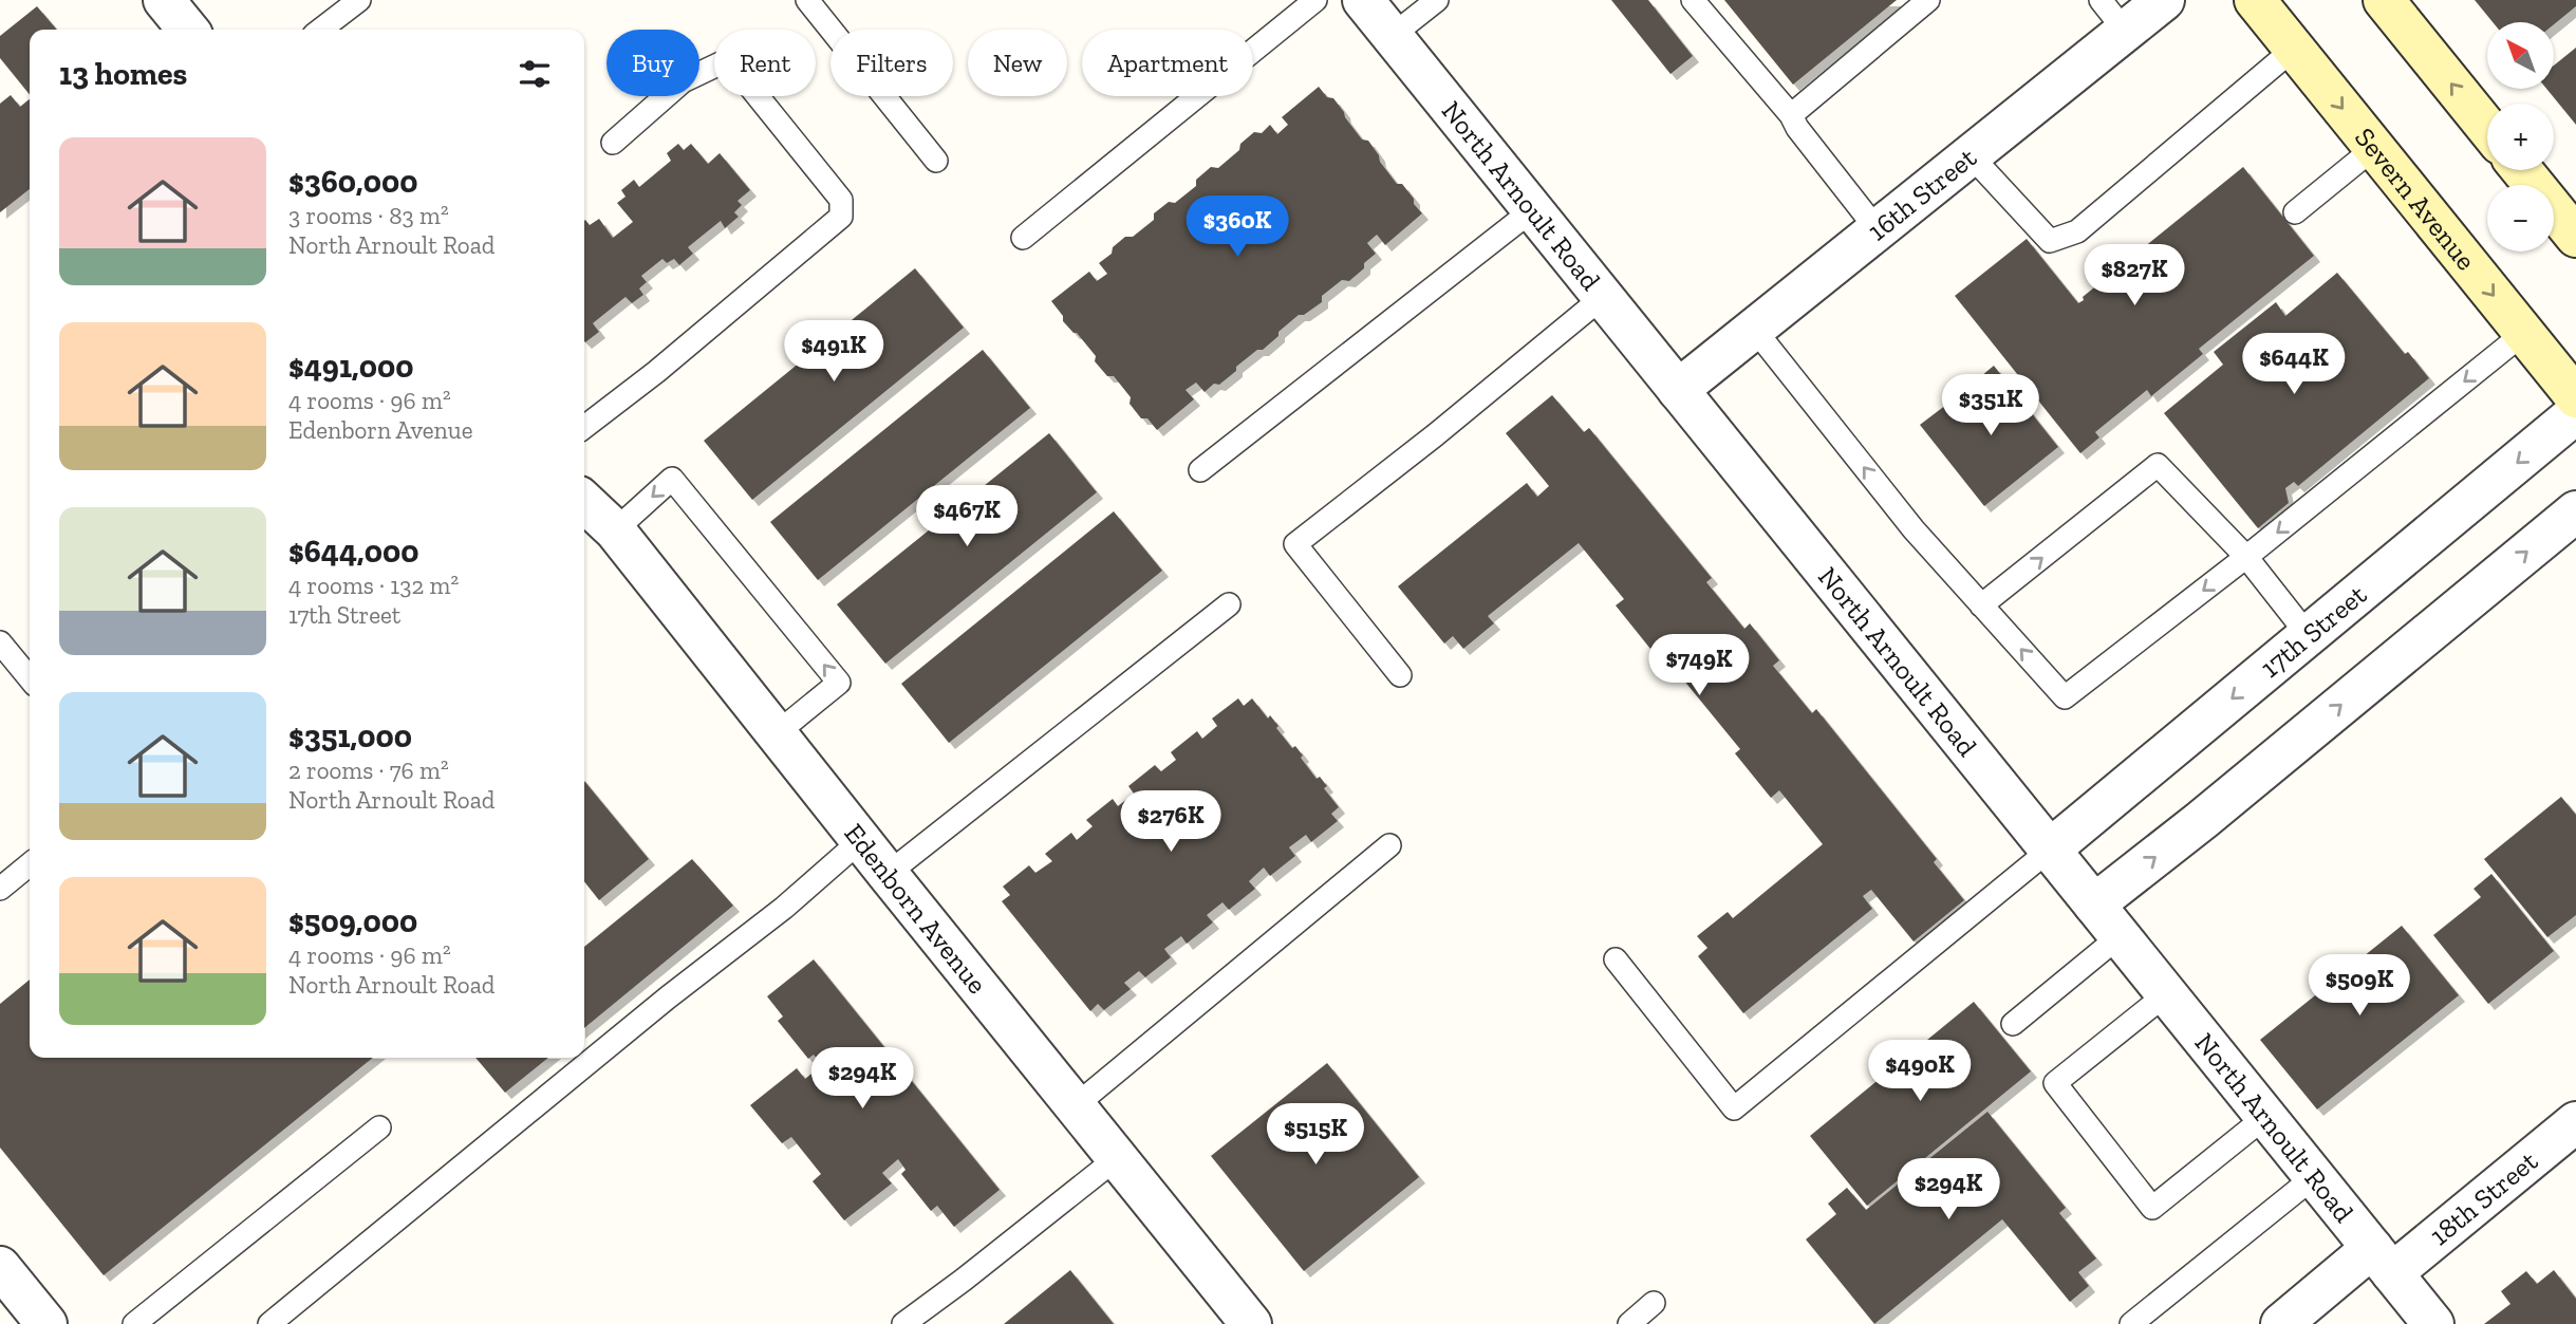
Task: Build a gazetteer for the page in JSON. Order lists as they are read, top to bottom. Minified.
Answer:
{"streets":{"street":["16th Street","North Arnoult Road","Severn Avenue","17th Street","Edenborn Avenue","18th Street"]},"crossings":[["16th Street","North Arnoult Road"],["North Arnoult Road","17th Street"],["North Arnoult Road","18th Street"]],"north":"top left","page":{"map_buttons":["+","−"],"chip":["Buy","Rent","Filters","New","Apartment"],"heading":"13 homes","list":[{"name":"$360,000","note":"3 rooms · 83 m² · North Arnoult Road"},{"name":"$491,000","note":"4 rooms · 96 m² · Edenborn Avenue"},{"name":"$644,000","note":"4 rooms · 132 m² · 17th Street"},{"name":"$351,000","note":"2 rooms · 76 m² · North Arnoult Road"},{"name":"$509,000","note":"4 rooms · 96 m² · North Arnoult Road"}],"price":["$360K","$827K","$491K","$644K","$351K","$467K","$749K","$276K","$509K","$490K","$294K","$515K","$294K"]}}
